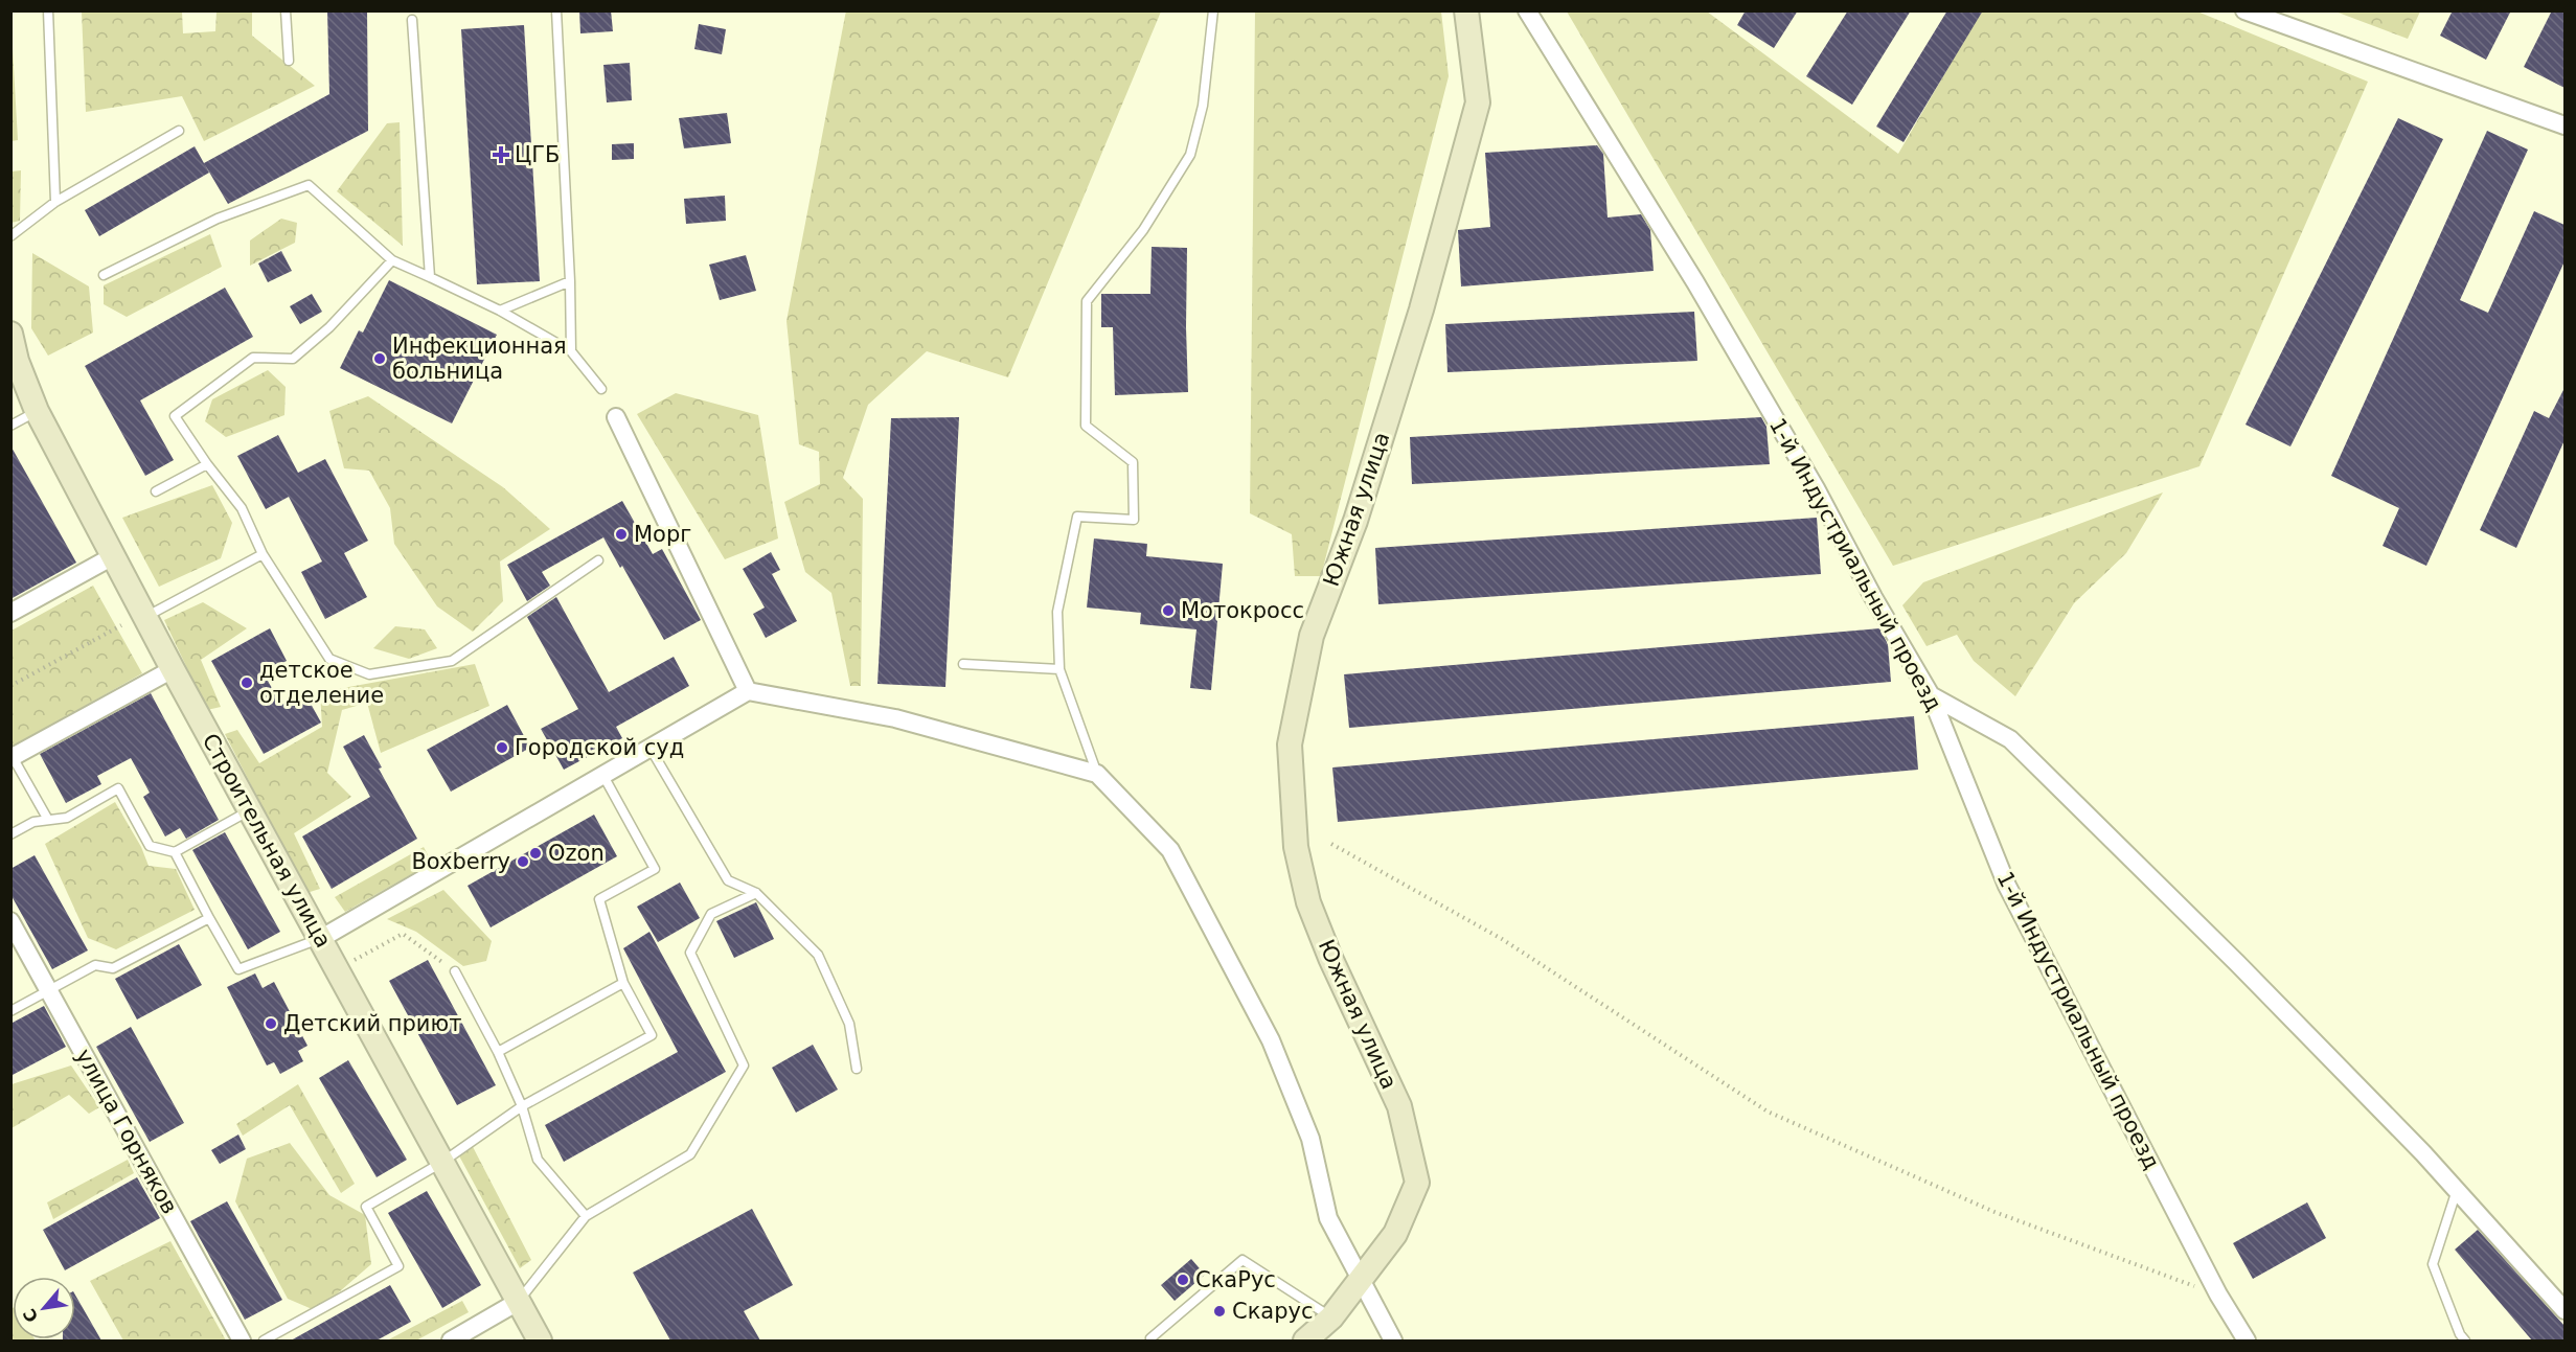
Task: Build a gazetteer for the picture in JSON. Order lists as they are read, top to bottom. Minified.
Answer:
{"streets":{"street":["Южная улица","1-й Индустриальный проезд","Строительная улица","улица Горняков"]},"places":{"health":["ЦГБ"],"other":["Инфекционная больница","Морг","Мотокросс","детское отделение","Городской суд","Ozon","Boxberry","Детский приют","СкаРус","Скарус"]},"north":"bottom left"}
